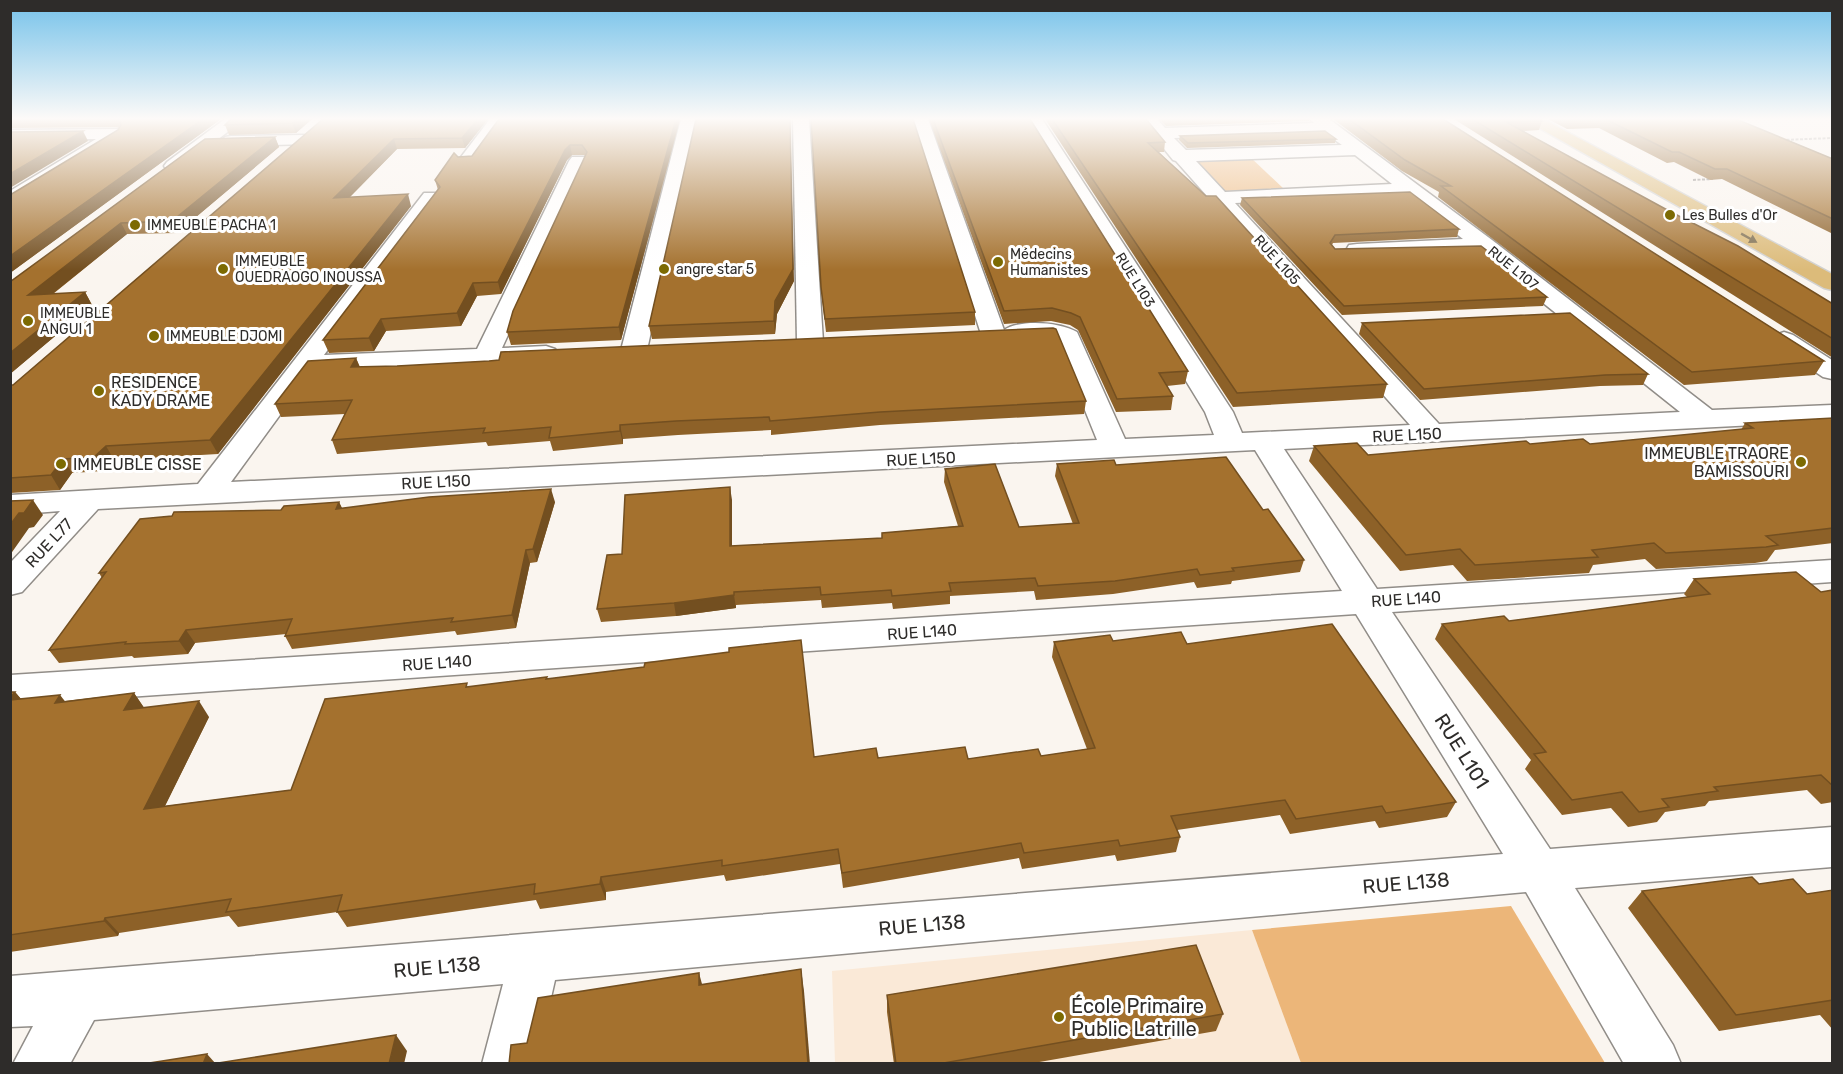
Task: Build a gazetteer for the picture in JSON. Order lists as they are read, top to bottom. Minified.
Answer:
{"streets":{"street":["RUE L105","RUE L107","RUE L103","RUE L150","RUE L77","RUE L140","RUE L101","RUE L138"]},"crossings":[["RUE L105","RUE L150"],["RUE L107","RUE L150"],["RUE L103","RUE L150"],["RUE L150","RUE L77"],["RUE L150","RUE L101"],["RUE L140","RUE L101"],["RUE L101","RUE L138"]],"places":["Les Bulles d'Or","IMMEUBLE PACHA 1","Médecins Humanistes","IMMEUBLE OUEDRAOGO INOUSSA","angre star 5","IMMEUBLE ANGUI 1","IMMEUBLE DJOMI","RESIDENCE KADY DRAME","IMMEUBLE TRAORE BAMISSOURI","IMMEUBLE CISSE","École Primaire Public Latrille"]}
